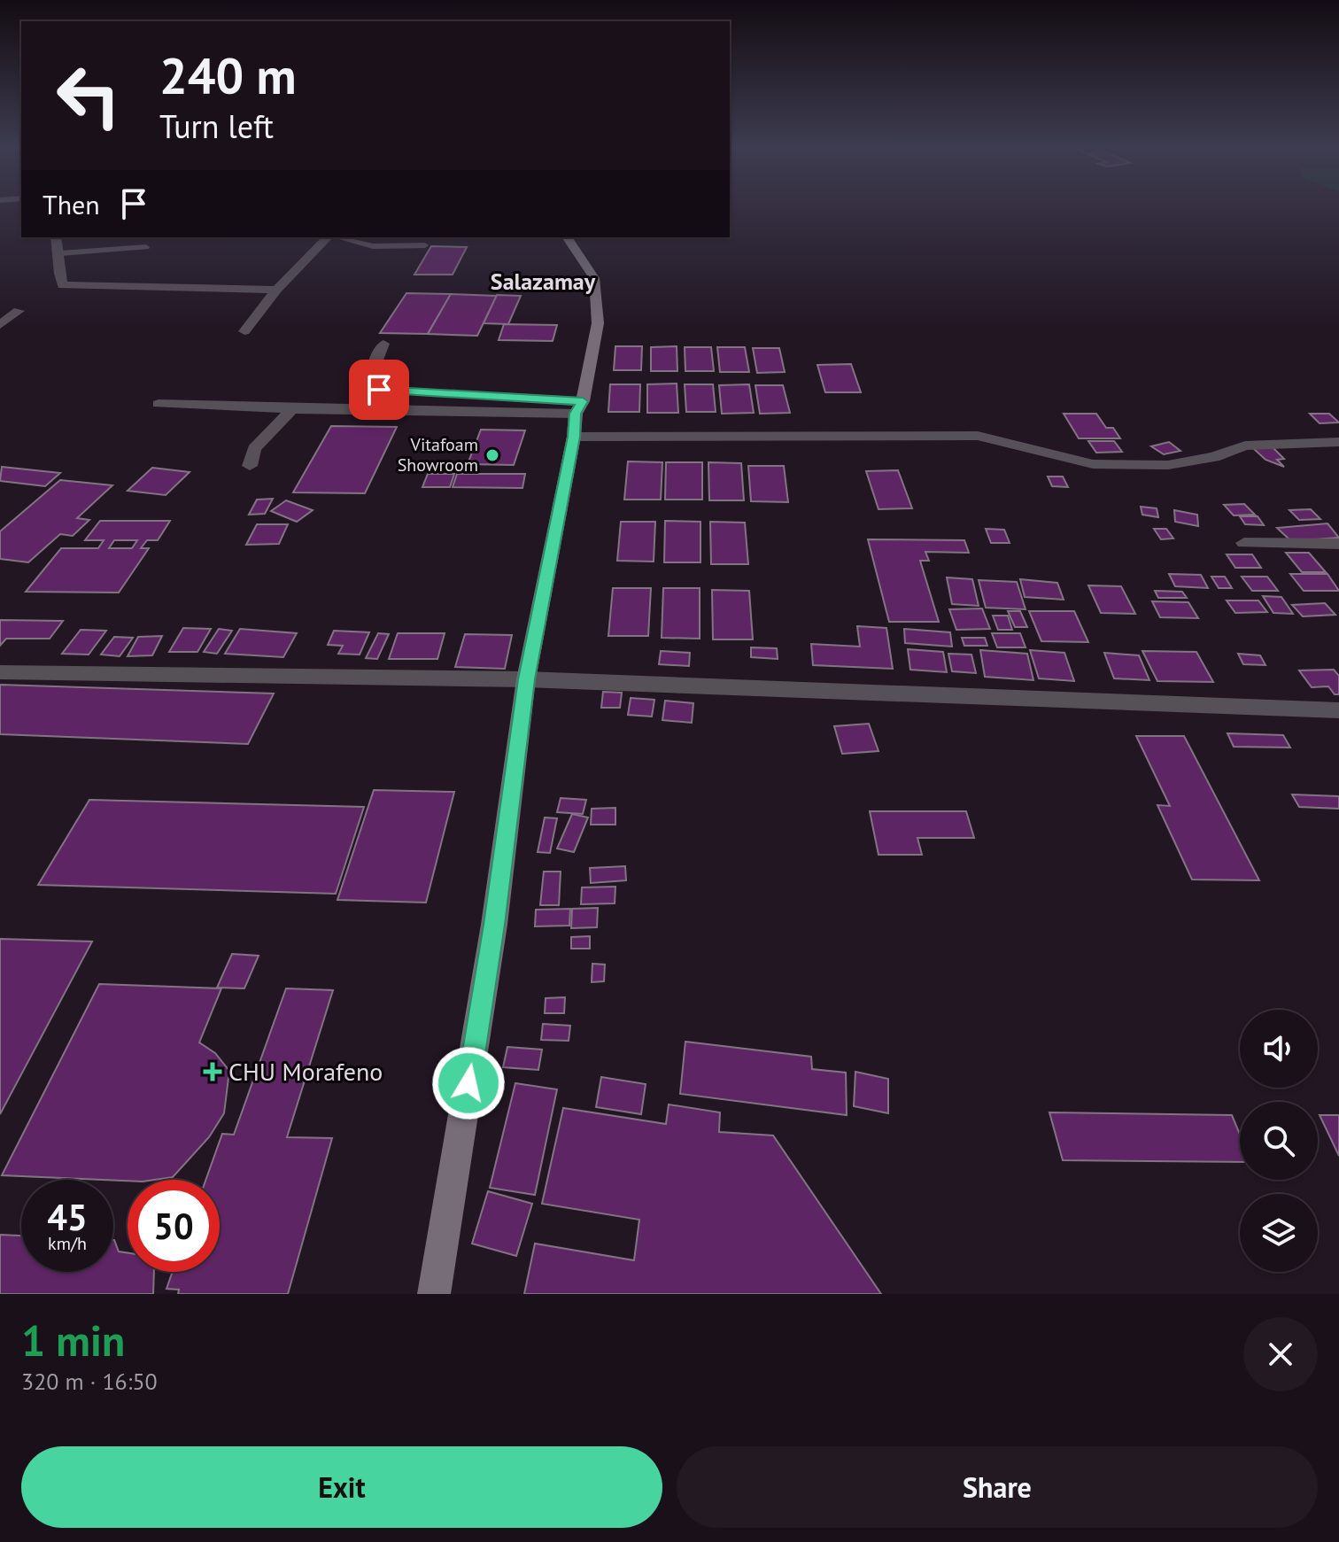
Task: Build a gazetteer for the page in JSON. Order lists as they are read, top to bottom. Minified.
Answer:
{"districts":["Salazamay"],"places":{"other":["Vitafoam Showroom"],"health":["CHU Morafeno"]},"page":{"turn":["240 m","Turn left"],"then":"Then","speed":"45 km/h","limit":"50","heading":["1 min","320 m · 16:50"],"buttons":["Exit","Share"]}}
